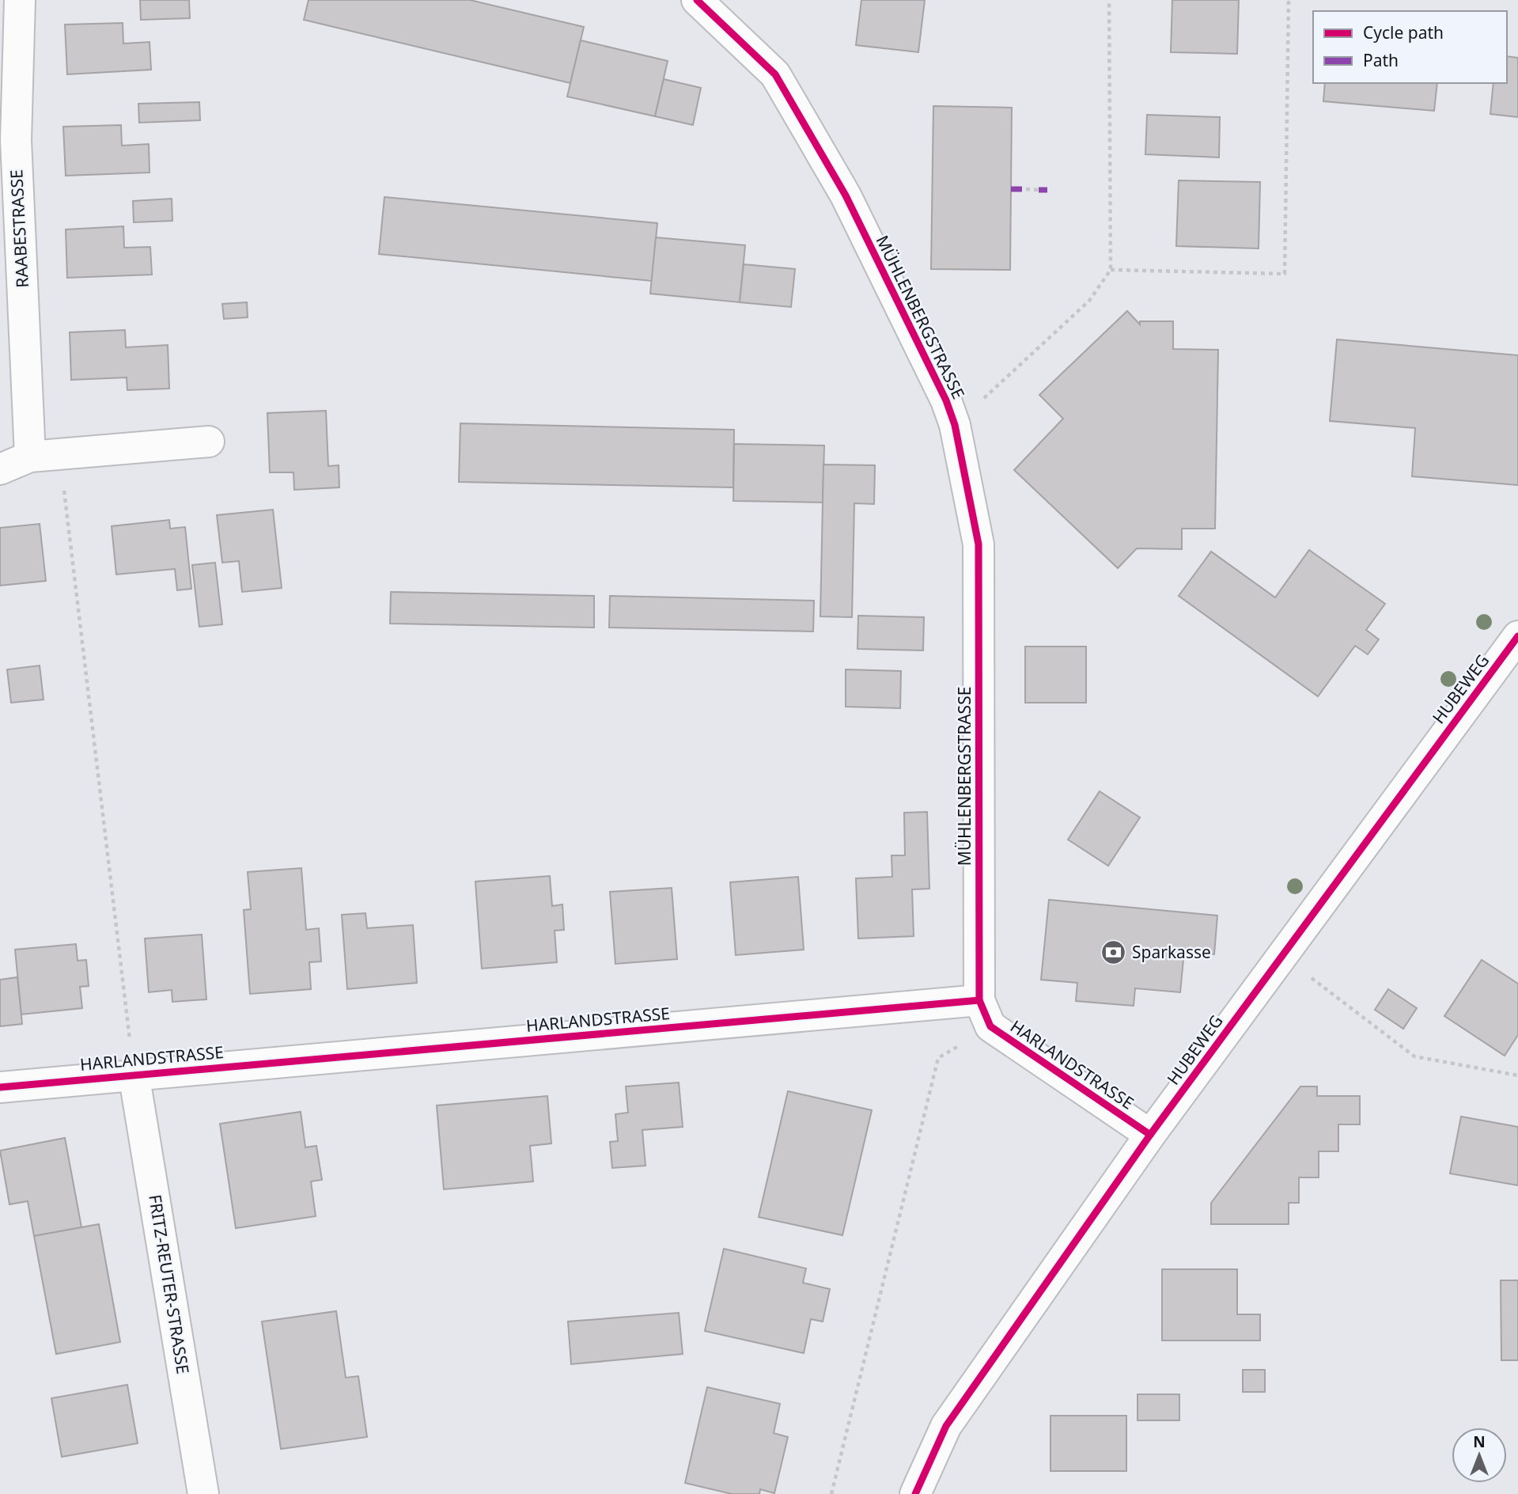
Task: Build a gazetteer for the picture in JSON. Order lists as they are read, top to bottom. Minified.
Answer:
{"streets":{"street":["RAABESTRASSE","MÜHLENBERGSTRASSE","HUBEWEG","HARLANDSTRASSE","FRITZ-REUTER-STRASSE"]},"crossings":[["MÜHLENBERGSTRASSE","HARLANDSTRASSE"],["HUBEWEG","HARLANDSTRASSE"],["HARLANDSTRASSE","FRITZ-REUTER-STRASSE"]],"places":{"bank":["Sparkasse"]},"legend":["Cycle path","Path"],"north":"top"}
